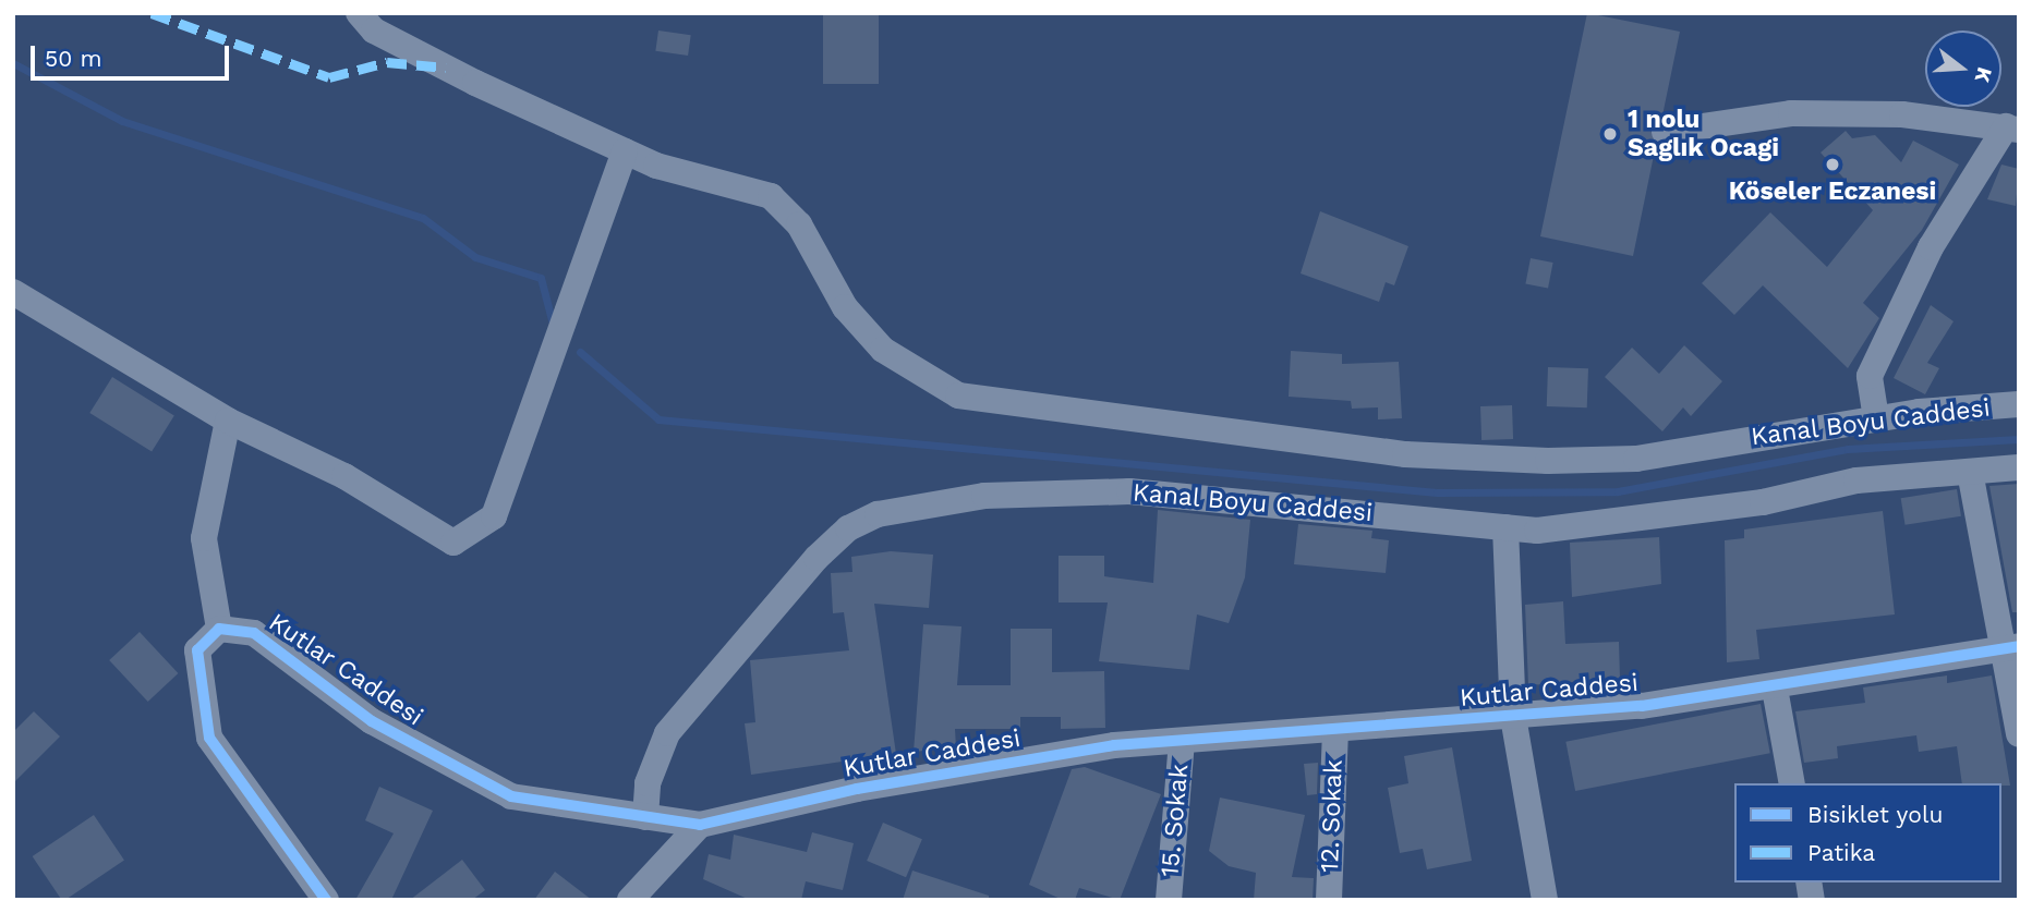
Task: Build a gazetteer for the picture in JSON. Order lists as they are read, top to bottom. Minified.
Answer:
{"streets":{"street":["Kanal Boyu Caddesi","Kutlar Caddesi","12. Sokak","15. Sokak"]},"crossings":[["Kanal Boyu Caddesi","Kutlar Caddesi"],["Kutlar Caddesi","12. Sokak"],["Kutlar Caddesi","15. Sokak"]],"places":["1 nolu Saglık Ocagi","Köseler Eczanesi"],"legend":["Bisiklet yolu","Patika"],"scale_bar":"50 m","north":"right"}
